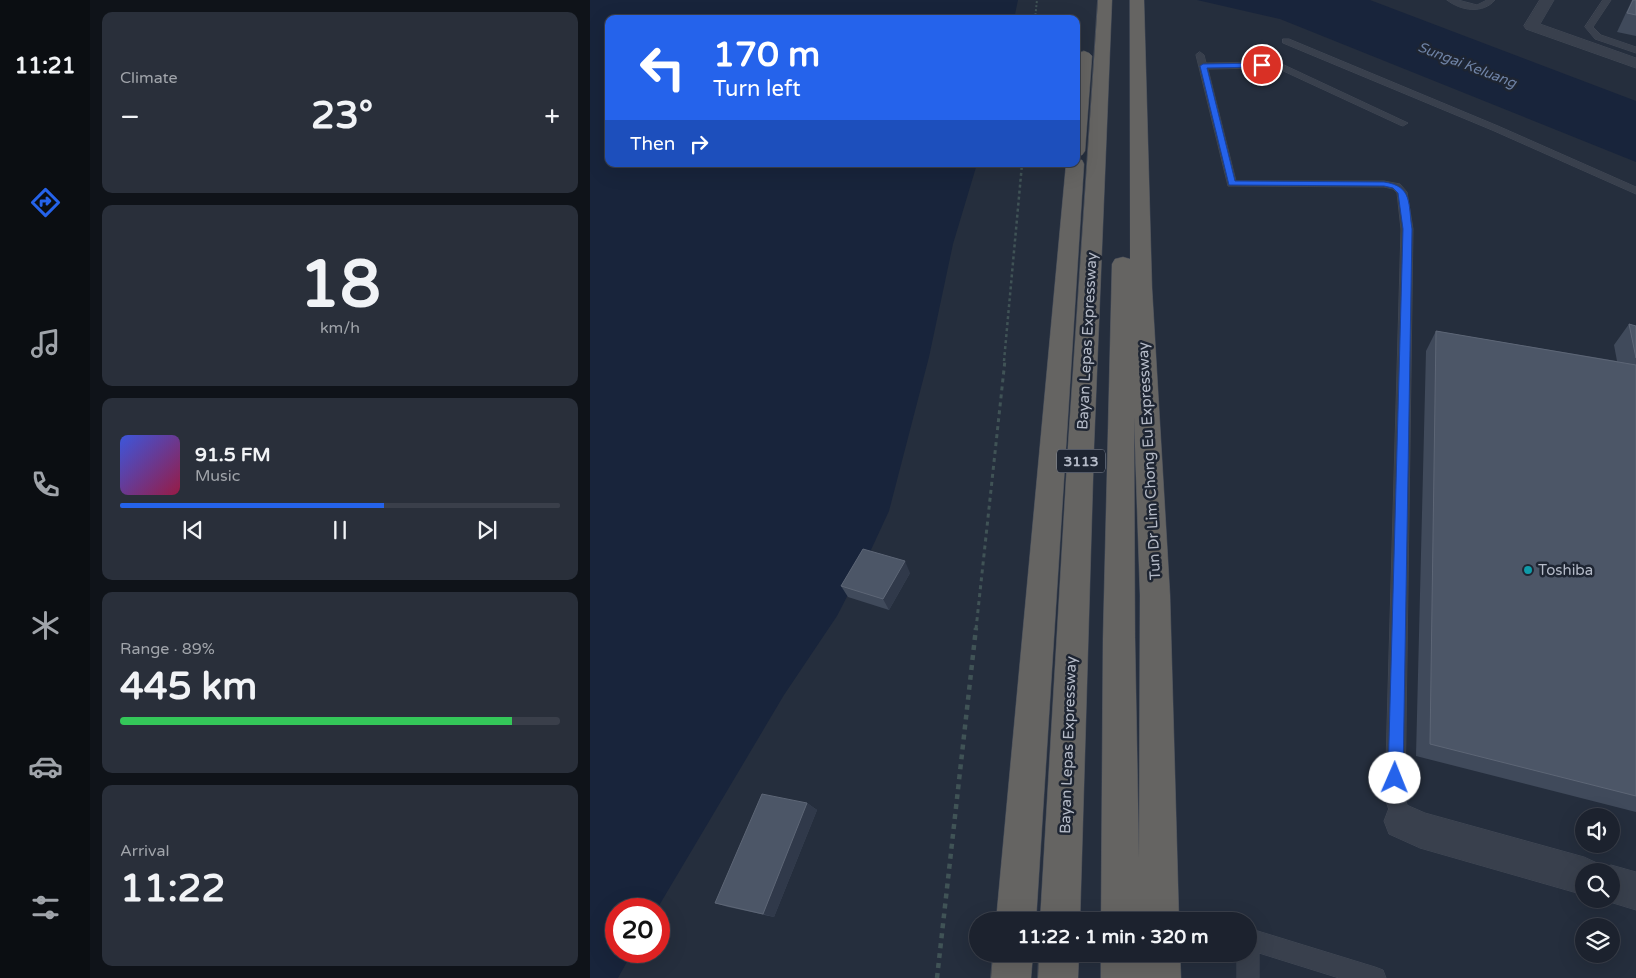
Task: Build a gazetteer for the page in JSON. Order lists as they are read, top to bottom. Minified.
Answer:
{"streets":{"highway":["Bayan Lepas Expressway","3113","Tun Dr Lim Chong Eu Expressway"]},"water":["Sungai Keluang"],"places":["Toshiba"],"page":{"tabs":"11:21","tile":["Climate",["18","km/h"],["Range · 89%","445 km"],["Arrival","11:22"]],"turn":["170 m","Turn left"],"heat":["−","23°","+"],"then":"Then","song":["91.5 FM","Music"],"limit":"20","trip":"11:22 · 1 min · 320 m"}}
